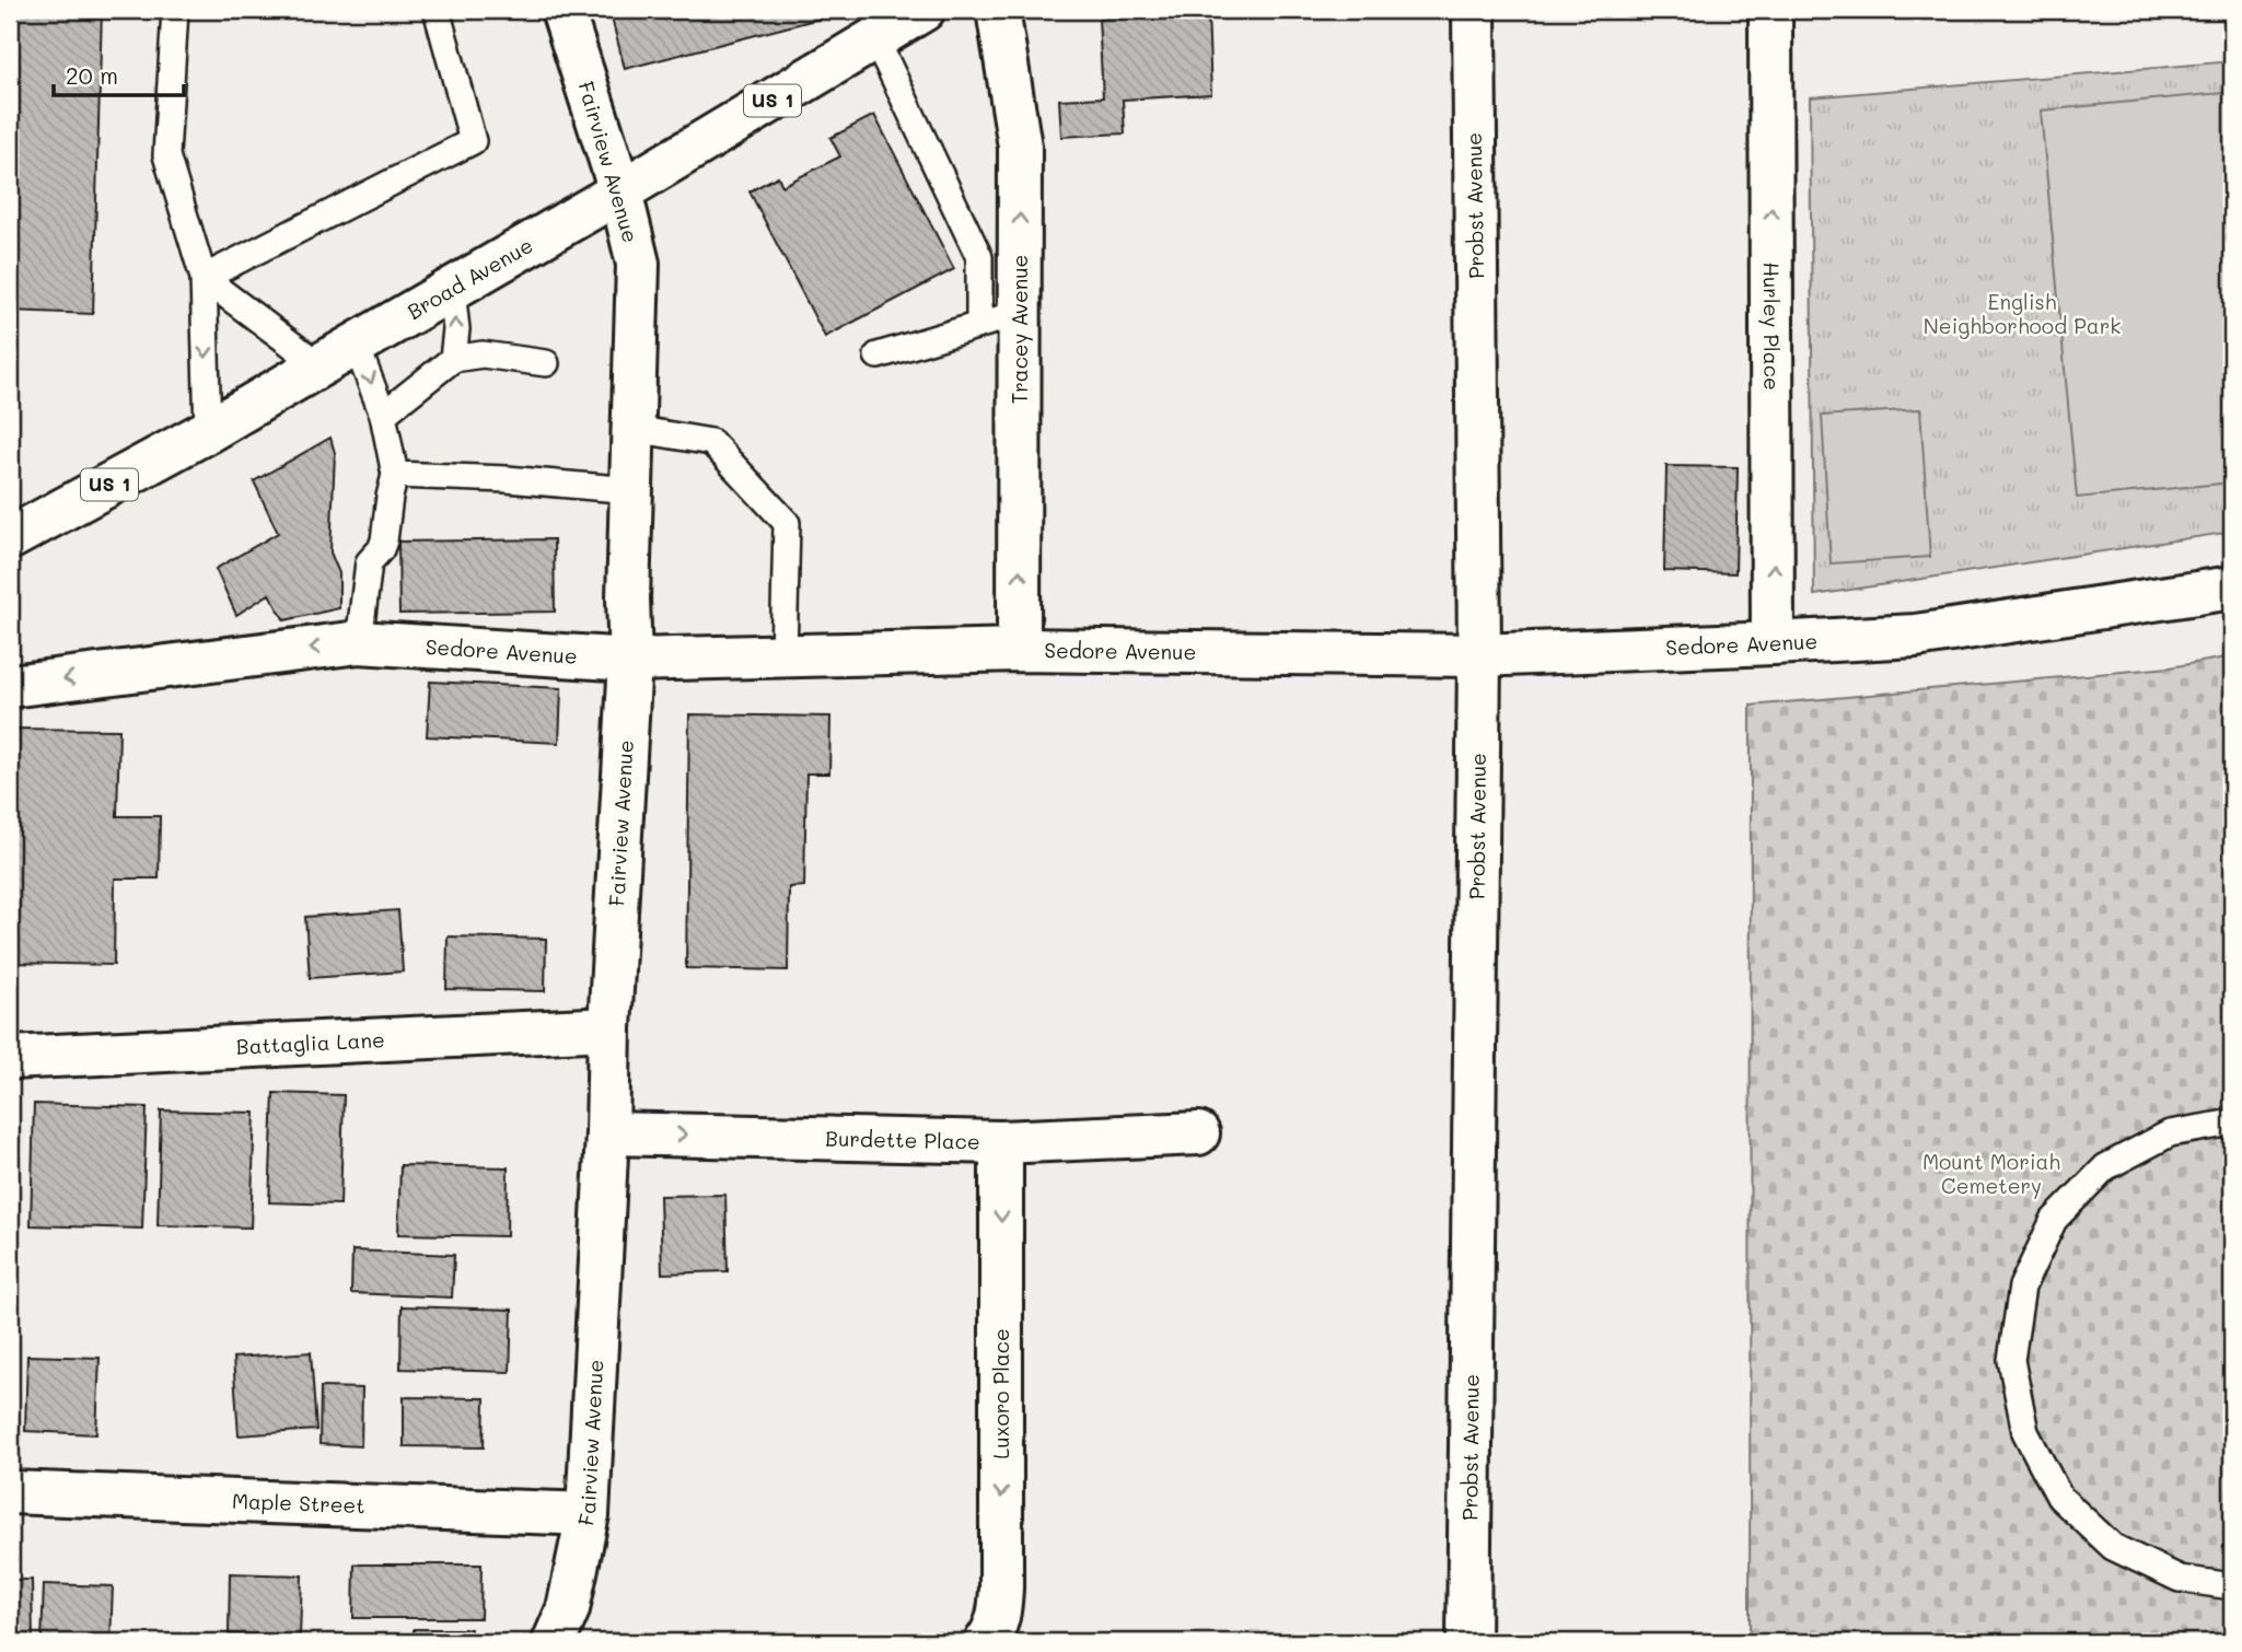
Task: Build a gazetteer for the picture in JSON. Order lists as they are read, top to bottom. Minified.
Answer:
{"streets":{"street":["US 1","Fairview Avenue","Probst Avenue","Broad Avenue","Hurley Place","Tracey Avenue","Sedore Avenue","Battaglia Lane","Burdette Place","Luxoro Place","Maple Street"]},"crossings":[["Fairview Avenue","Broad Avenue"],["Fairview Avenue","Sedore Avenue"],["Fairview Avenue","Battaglia Lane"],["Fairview Avenue","Burdette Place"],["Fairview Avenue","Maple Street"],["Probst Avenue","Sedore Avenue"],["Hurley Place","Sedore Avenue"],["Tracey Avenue","Sedore Avenue"],["Burdette Place","Luxoro Place"]],"one_way":["Hurley Place","Tracey Avenue","Burdette Place","Luxoro Place"],"parks":["English Neighborhood Park","Mount Moriah Cemetery"],"scale_bar":"20 m"}
